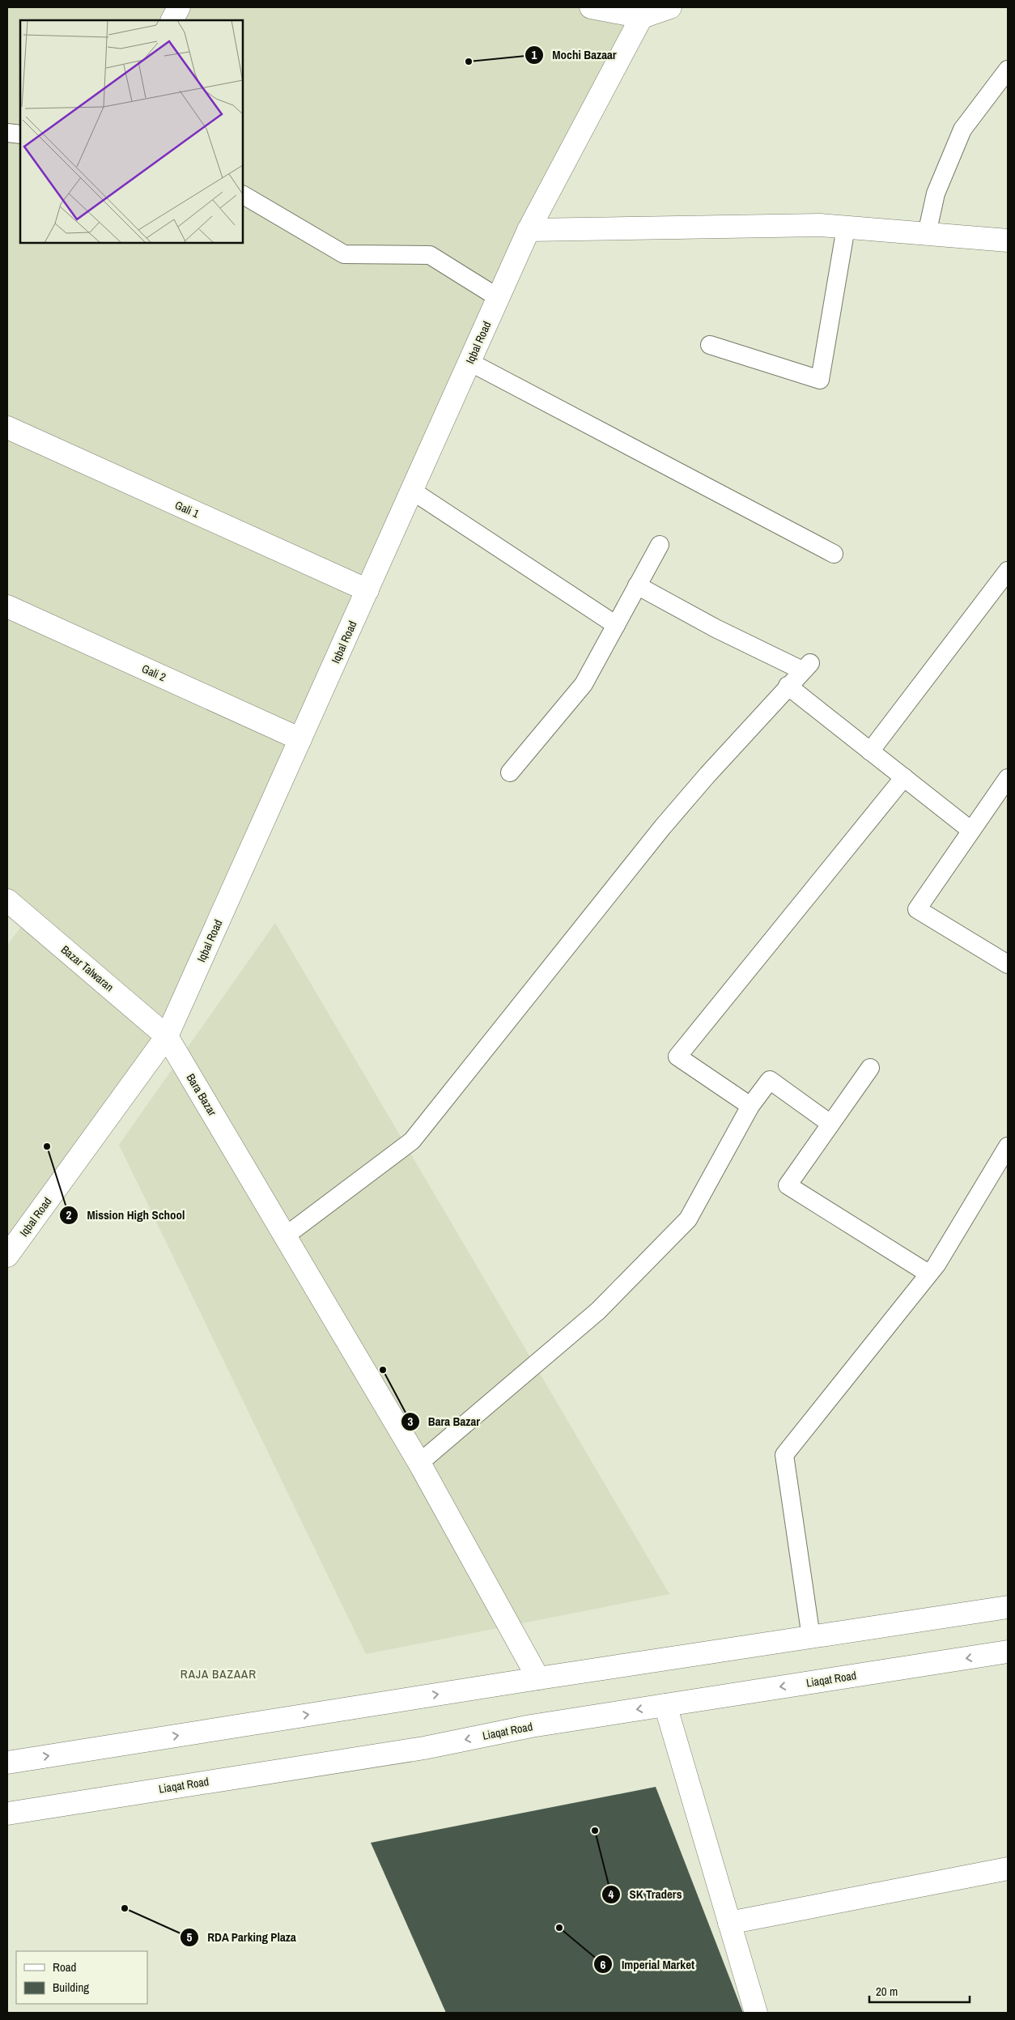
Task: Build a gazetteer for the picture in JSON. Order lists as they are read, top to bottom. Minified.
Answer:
{"streets":{"street":["Iqbal Road","Gali 1","Gali 2","Bazar Talwaran","Bara Bazar","Liaqat Road"]},"crossings":[["Iqbal Road","Gali 1"],["Iqbal Road","Gali 2"],["Iqbal Road","Bazar Talwaran"],["Iqbal Road","Bara Bazar"],["Bazar Talwaran","Bara Bazar"]],"districts":["RAJA BAZAAR"],"places":["Mochi Bazaar","Mission High School","Bara Bazar","SK Traders","RDA Parking Plaza","Imperial Market"],"legend":["Road","Building"],"scale_bar":"20 m"}
